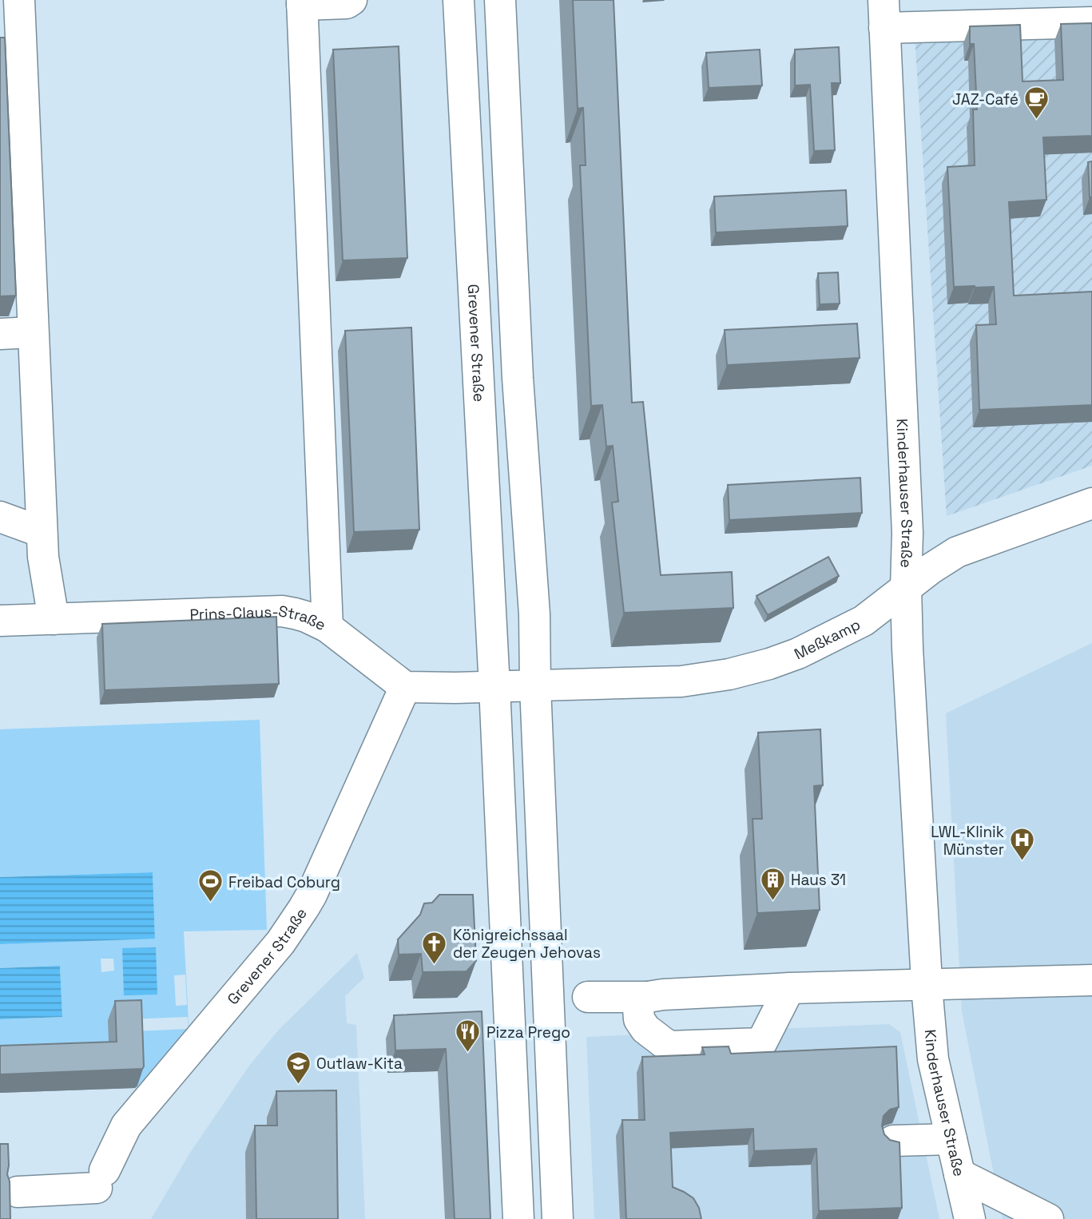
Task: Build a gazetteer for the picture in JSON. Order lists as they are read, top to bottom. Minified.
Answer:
{"streets":{"street":["Grevener Straße","Kinderhauser Straße","Prins-Claus-Straße","Meßkamp"]},"crossings":[["Grevener Straße","Prins-Claus-Straße"],["Kinderhauser Straße","Meßkamp"]],"places":{"cafe":["JAZ-Café"],"hospital":["LWL-Klinik Münster"],"building":["Haus 31"],"sports":["Freibad Coburg"],"church":["Königreichssaal der Zeugen Jehovas"],"restaurant":["Pizza Prego"],"school or university":["Outlaw-Kita"]}}
